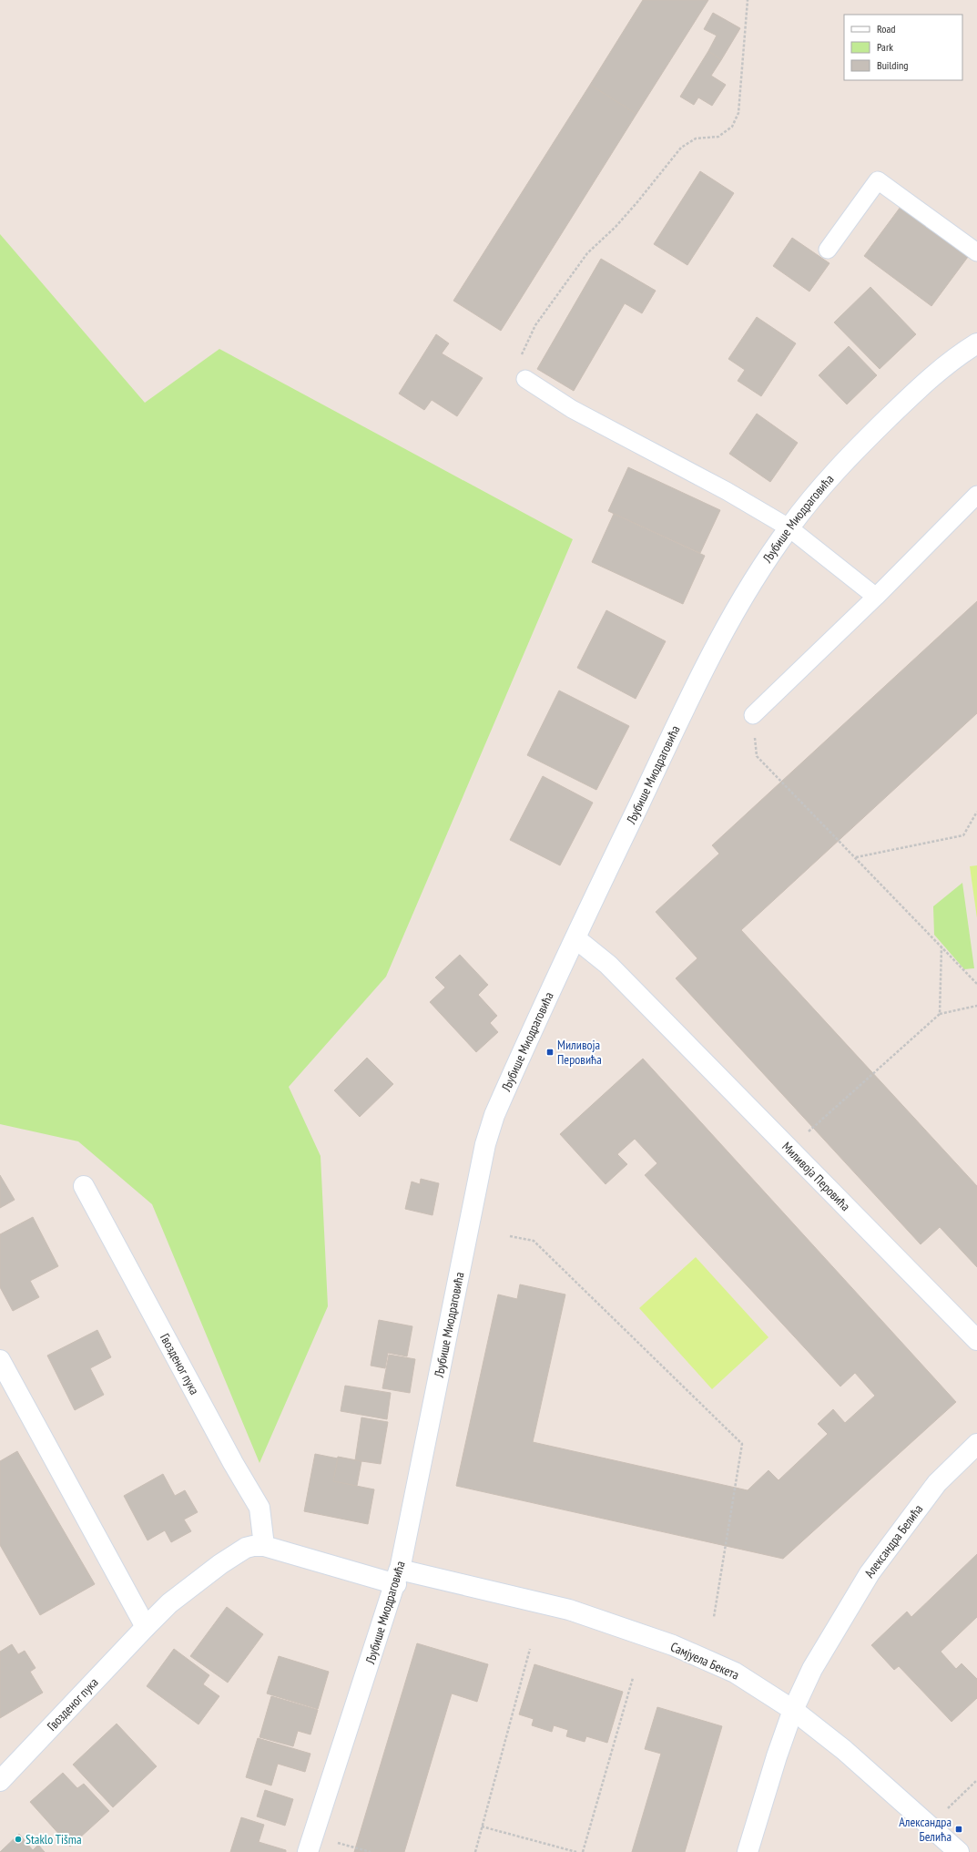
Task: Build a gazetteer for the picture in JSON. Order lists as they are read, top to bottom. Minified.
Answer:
{"streets":{"street":["Љубише Миодраговића","Миливоја Перовића","Гвозденог пука","Александра Белића","Самјуела Бекета"]},"crossings":[["Љубише Миодраговића","Миливоја Перовића"],["Љубише Миодраговића","Гвозденог пука"],["Љубише Миодраговића","Самјуела Бекета"],["Гвозденог пука","Самјуела Бекета"],["Александра Белића","Самјуела Бекета"]],"places":{"transit":["Миливоја Перовића","Александра Белића"],"other":["Staklo Tišma"]},"legend":["Road","Park","Building"]}
